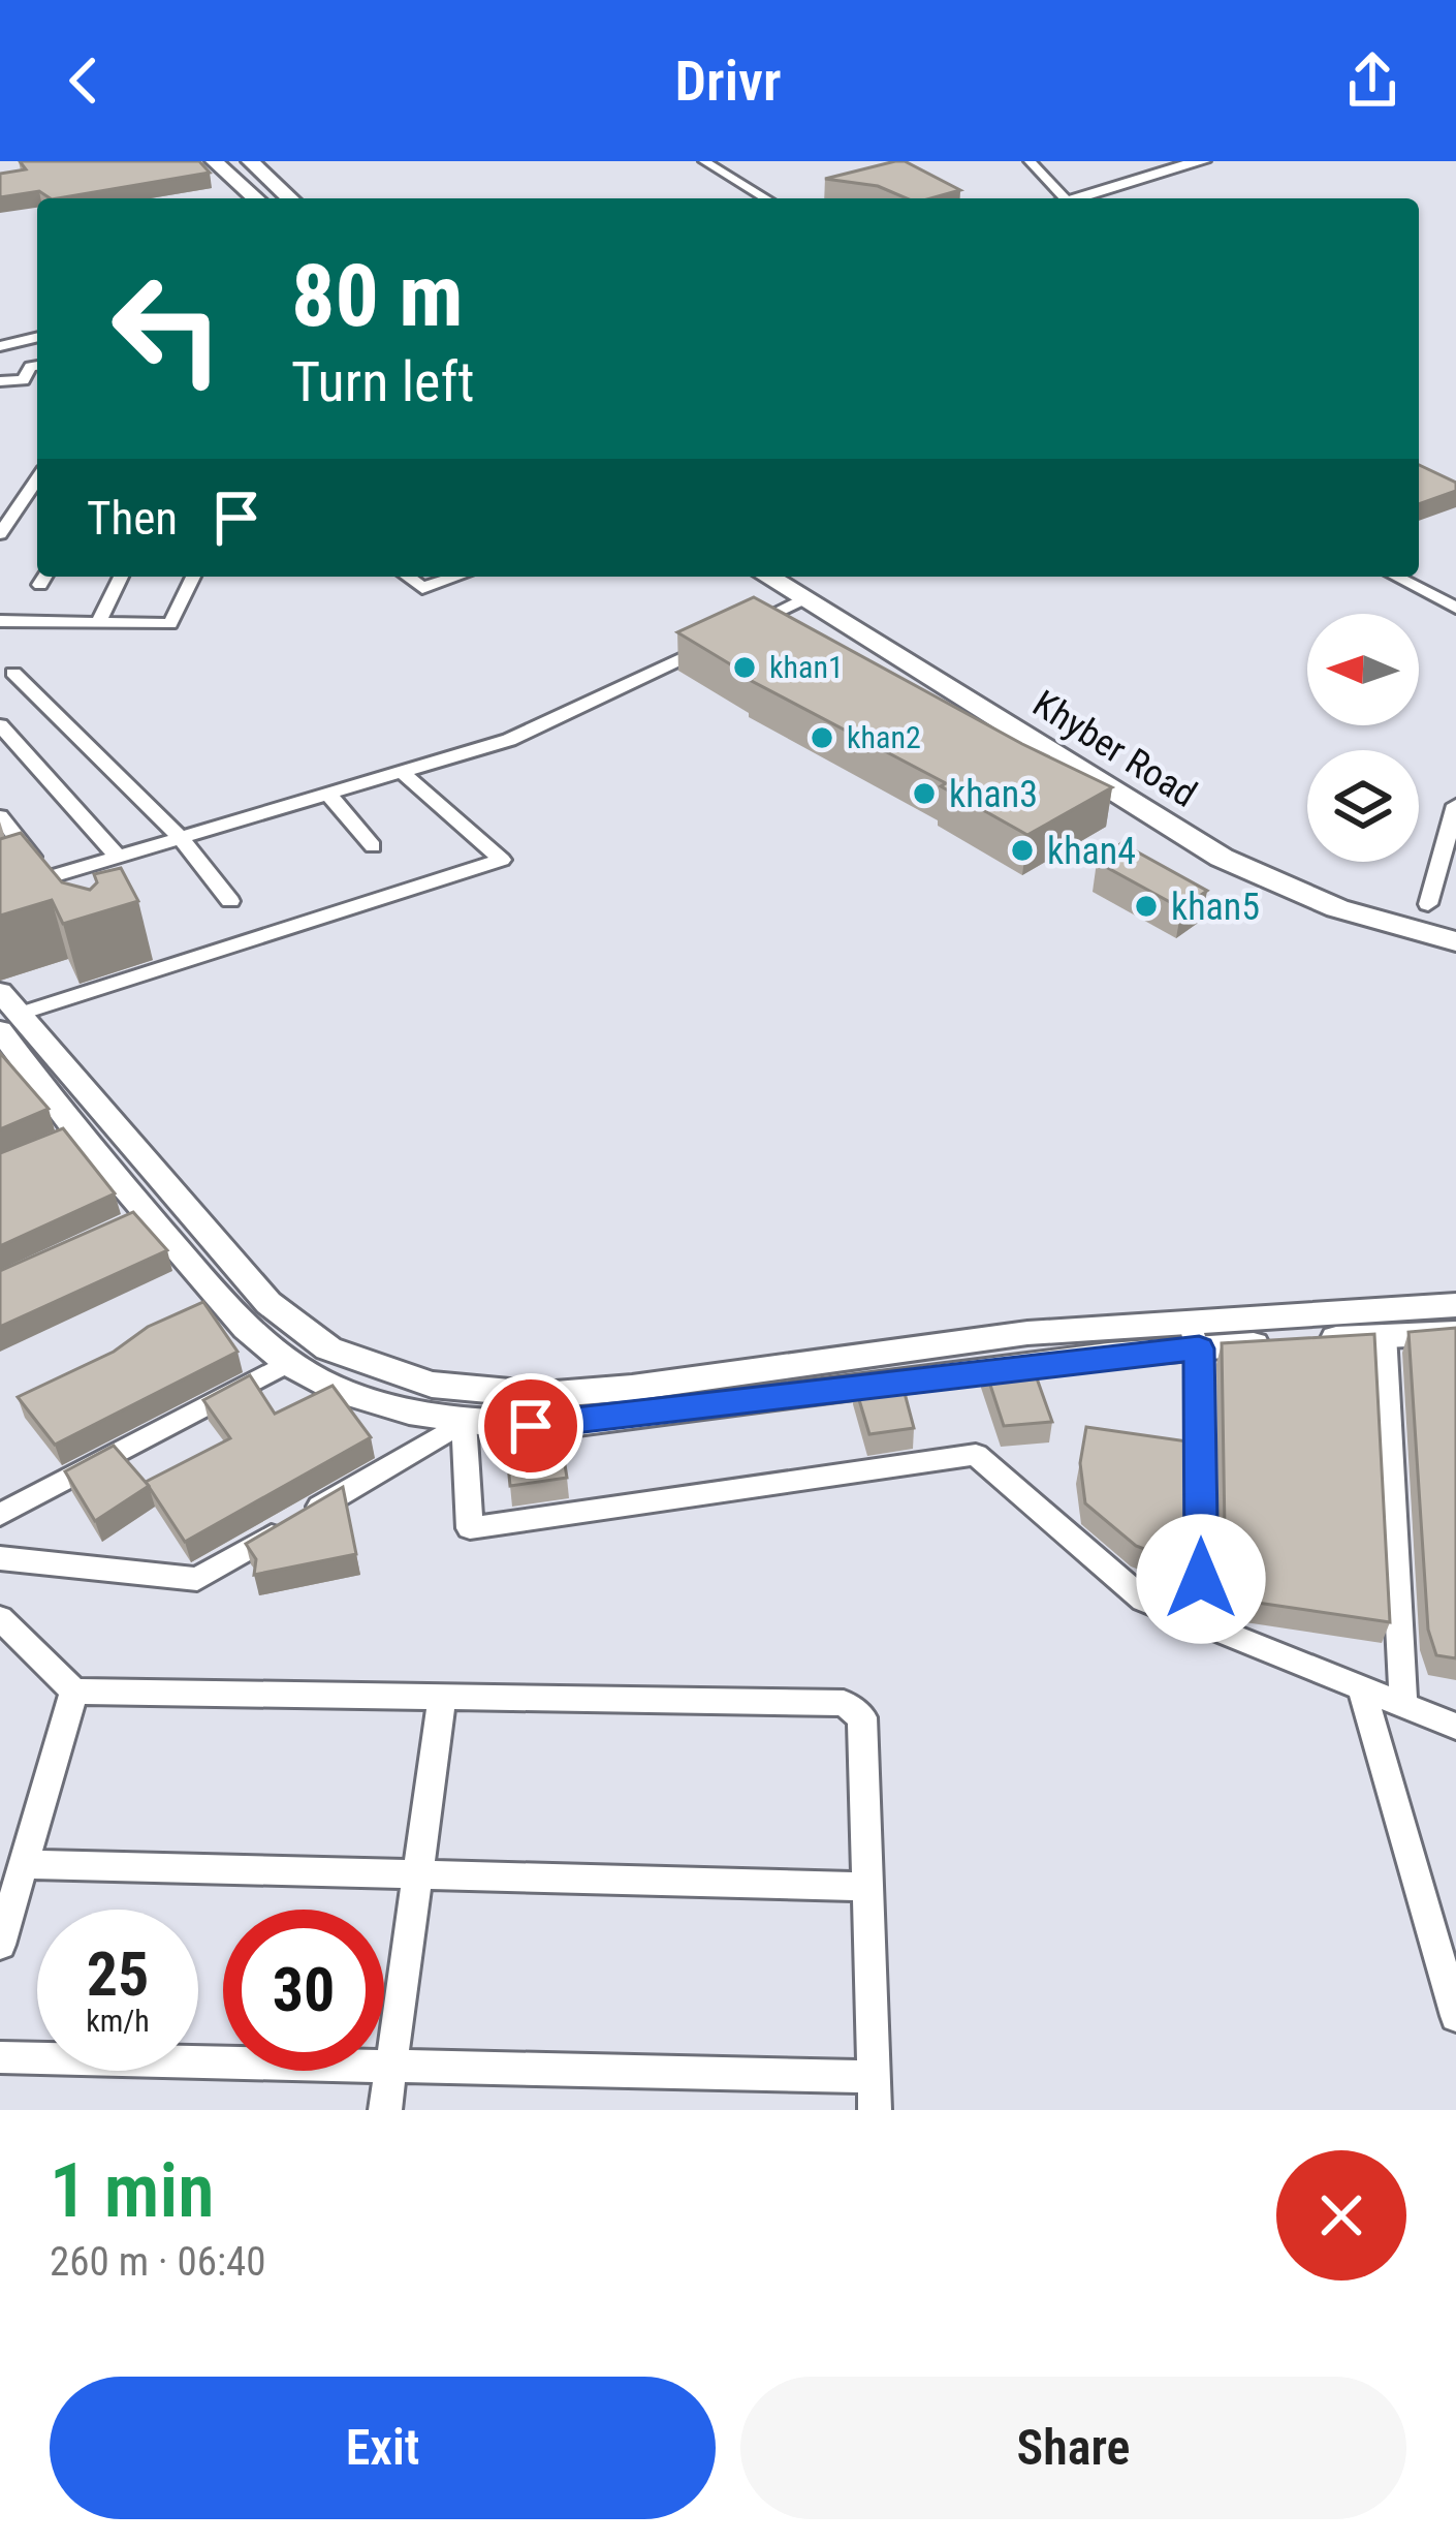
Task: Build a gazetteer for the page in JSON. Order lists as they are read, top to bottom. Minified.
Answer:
{"streets":{"main road":["Khyber Road"]},"places":["khan1","khan2","khan3","khan4","khan5"],"north":"left","page":{"header":"Drivr","turn":["80 m","Turn left"],"then":"Then","speed":"25 km/h","limit":"30","heading":["1 min","260 m · 06:40"],"buttons":["Exit","Share"]}}
